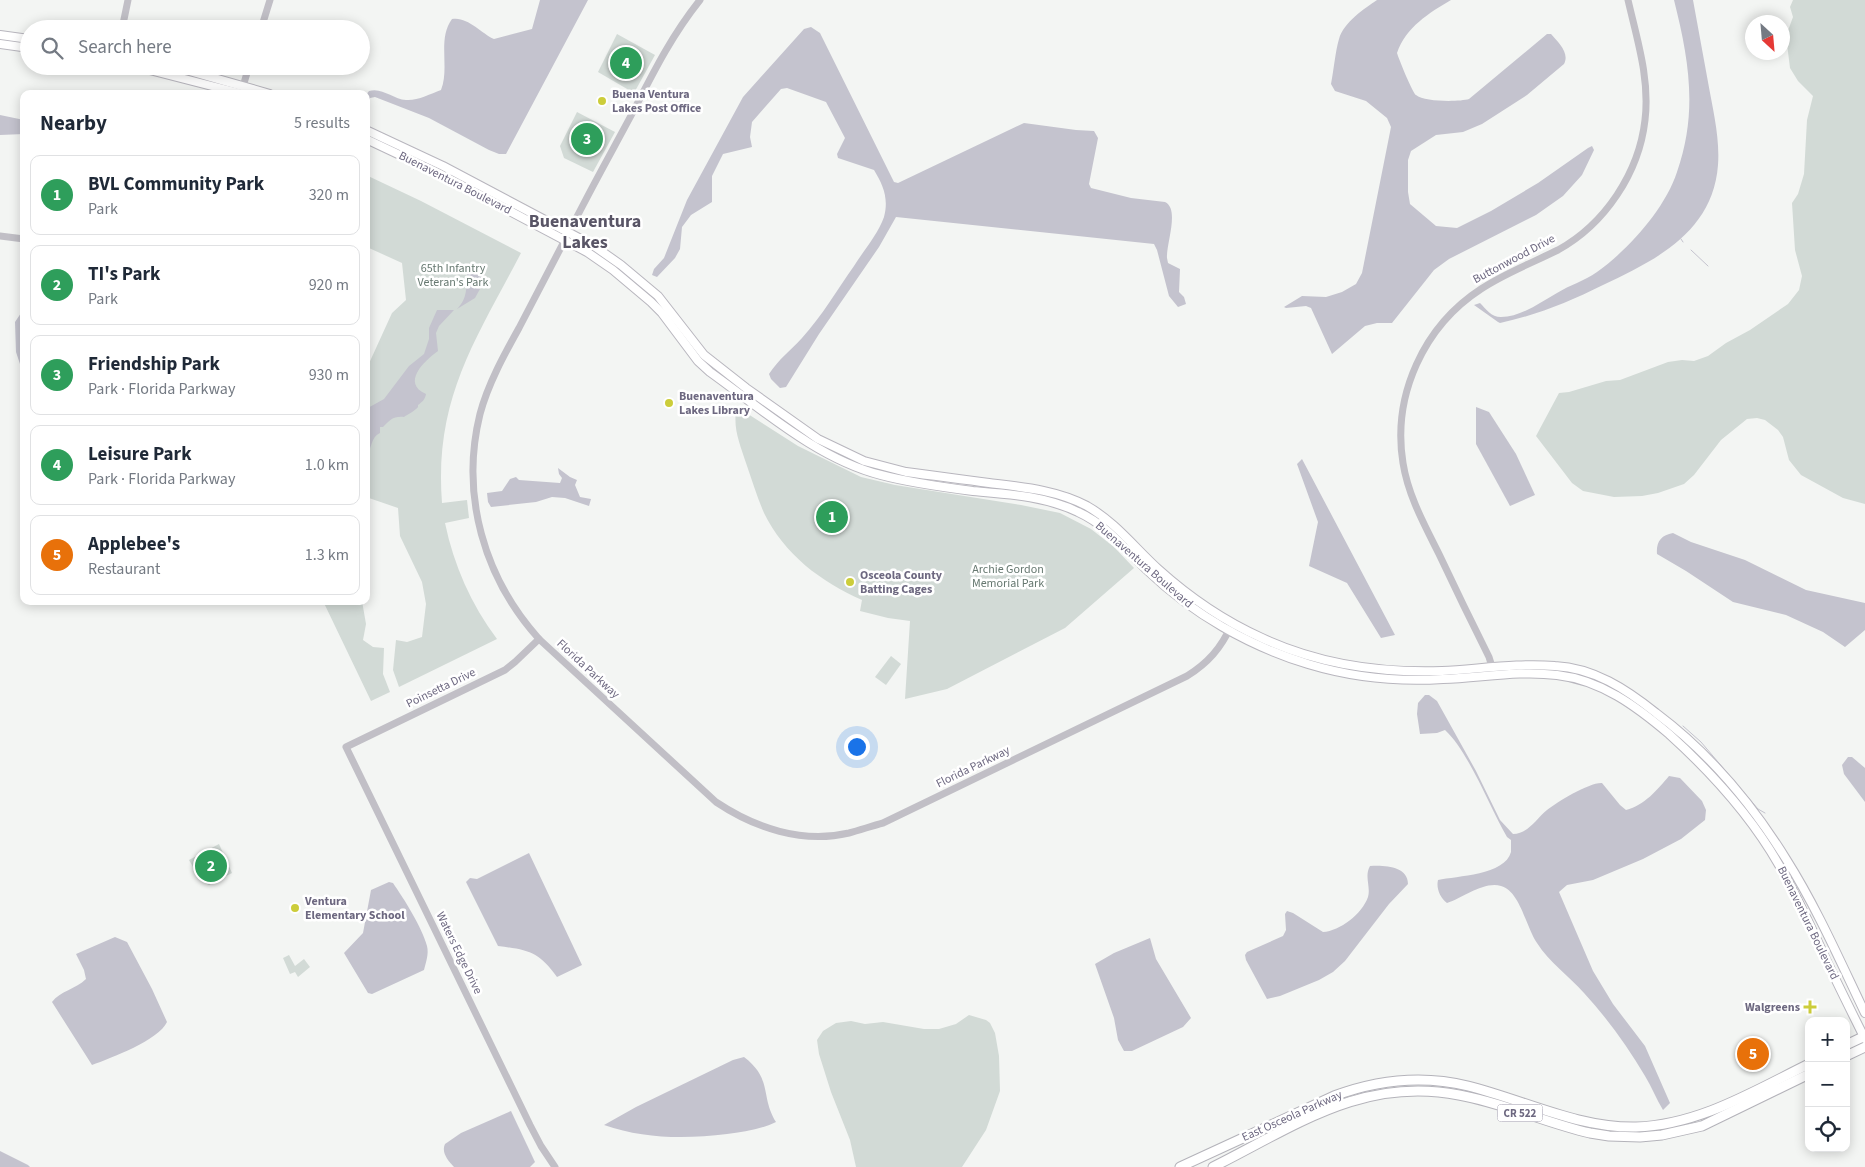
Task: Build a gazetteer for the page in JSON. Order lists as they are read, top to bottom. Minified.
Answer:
{"streets":{"main road":["Buenaventura Boulevard","CR 522","East Osceola Parkway"],"street":["Buttonwood Drive","Florida Parkway","Poinsetta Drive","Waters Edge Drive"]},"crossings":[["Buenaventura Boulevard","Buttonwood Drive"],["Buenaventura Boulevard","Florida Parkway"],["Florida Parkway","Poinsetta Drive"],["Poinsetta Drive","Waters Edge Drive"]],"districts":["Buenaventura Lakes"],"parks":["65th Infantry Veteran's Park","Archie Gordon Memorial Park"],"places":{"other":["Buena Ventura Lakes Post Office","Buenaventura Lakes Library","Osceola County Batting Cages","Ventura Elementary School"],"health":["Walgreens"]},"north":"bottom right","page":{"search":"Search here","pins":["4","3","1","2","5"],"heading":["Nearby","5 results"],"list":[{"mark":"1","name":"BVL Community Park","note":"Park","value":"320 m"},{"mark":"2","name":"TI's Park","note":"Park","value":"920 m"},{"mark":"3","name":"Friendship Park","note":"Park · Florida Parkway","value":"930 m"},{"mark":"4","name":"Leisure Park","note":"Park · Florida Parkway","value":"1.0 km"},{"mark":"5","name":"Applebee's","note":"Restaurant","value":"1.3 km"}],"map_buttons":["+","−"]}}
